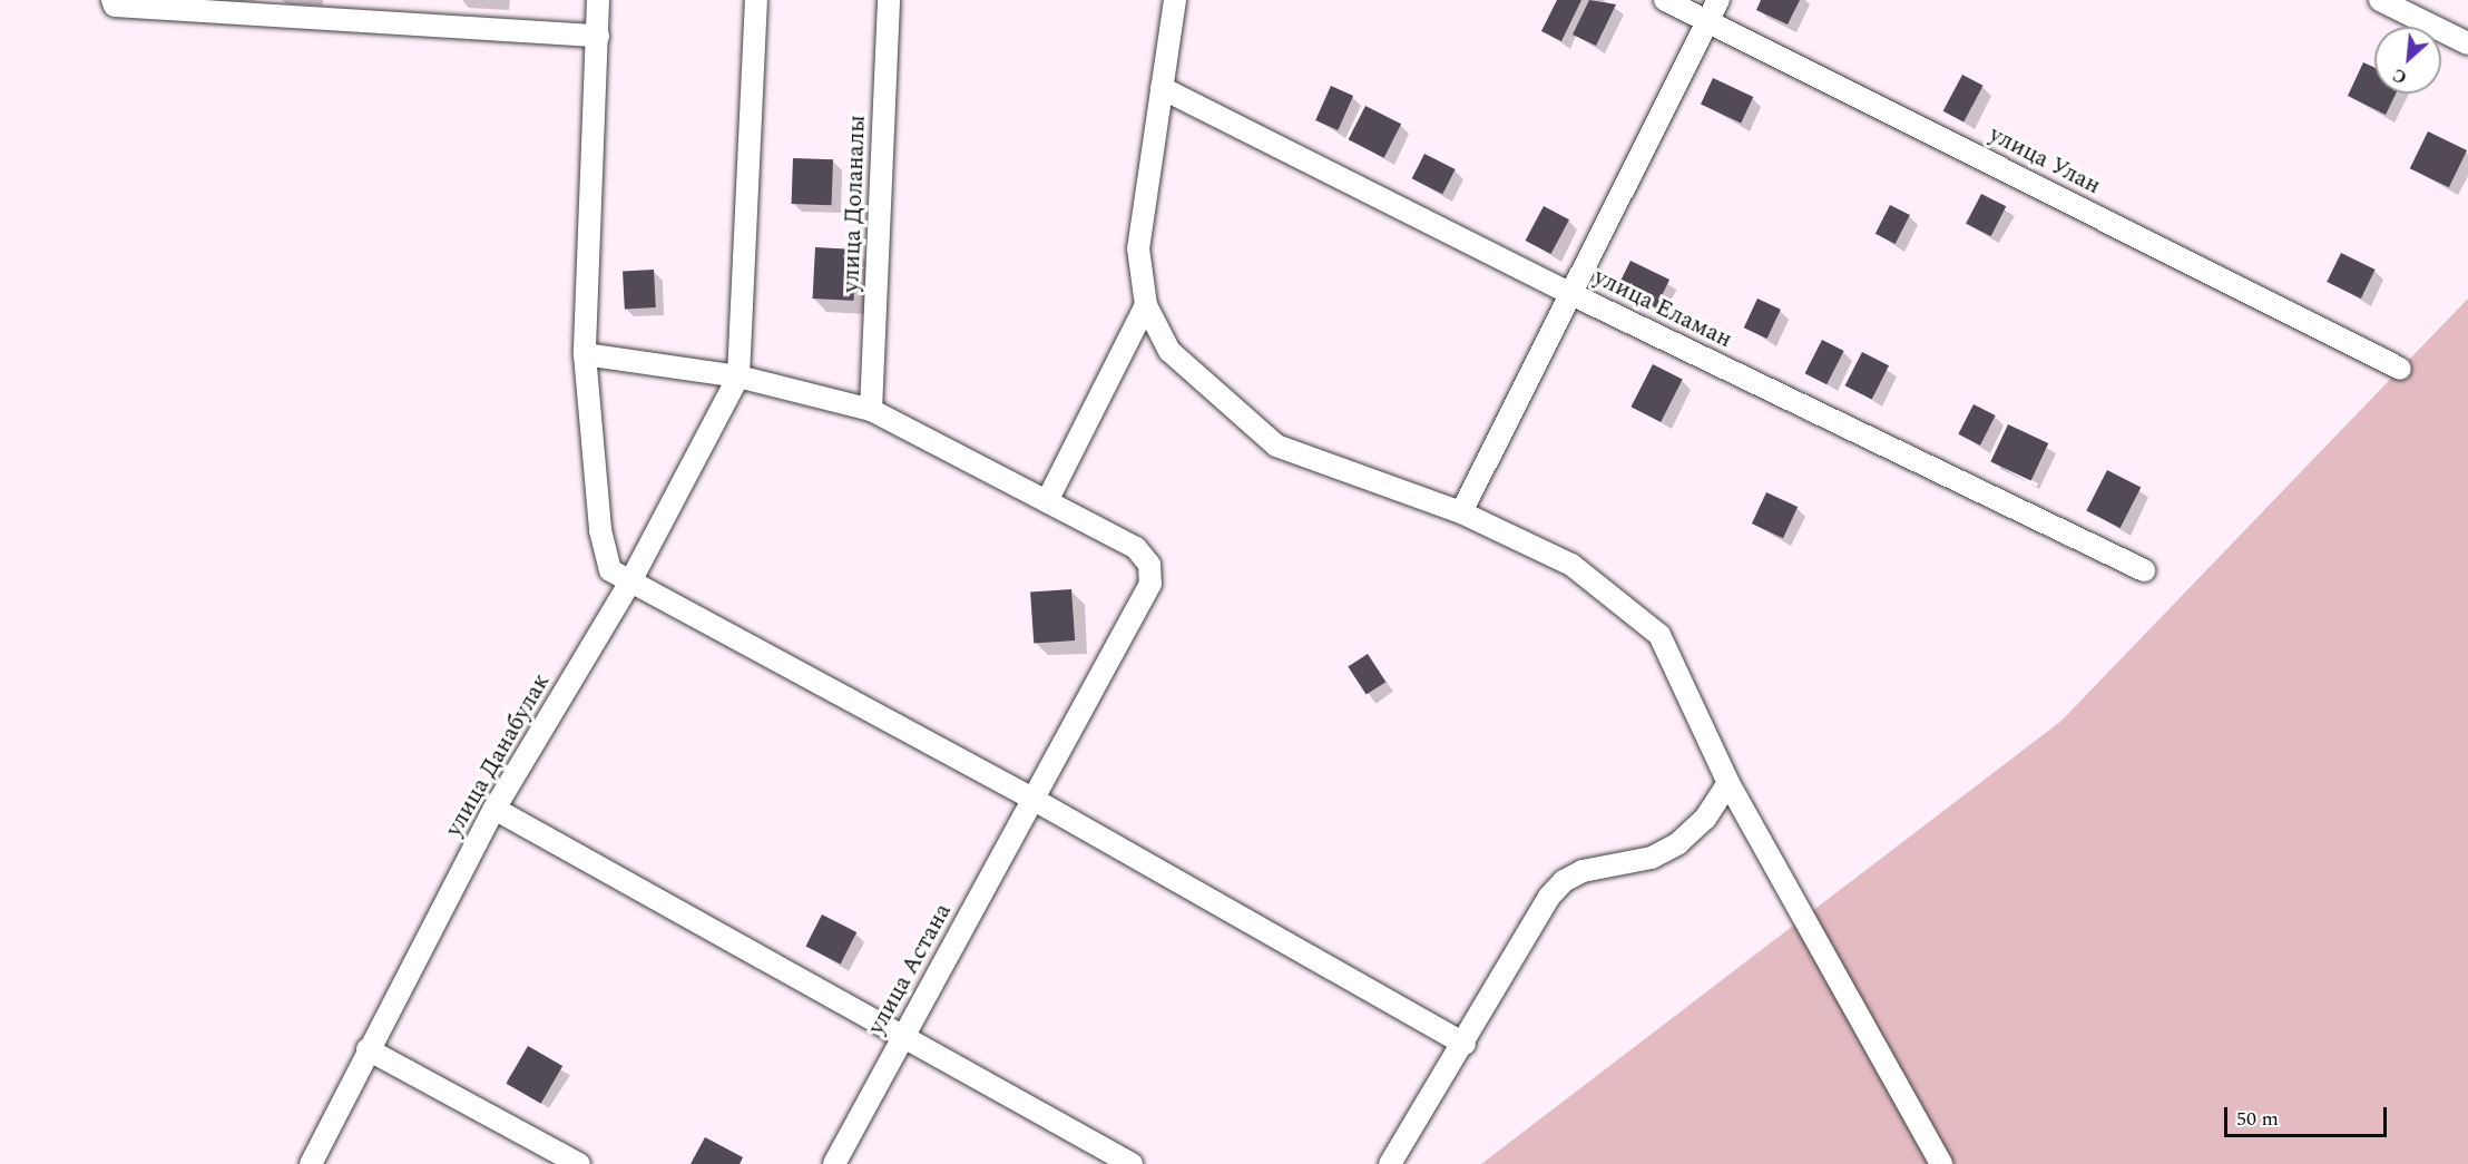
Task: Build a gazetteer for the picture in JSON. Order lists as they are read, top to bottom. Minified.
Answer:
{"streets":{"street":["улица Улан","улица Доланалы","улица Еламан","улица Данабулак","улица Астана"]},"crossings":[["улица Доланалы","улица Астана"],["улица Данабулак","улица Астана"]],"scale_bar":"50 m","north":"bottom left"}
